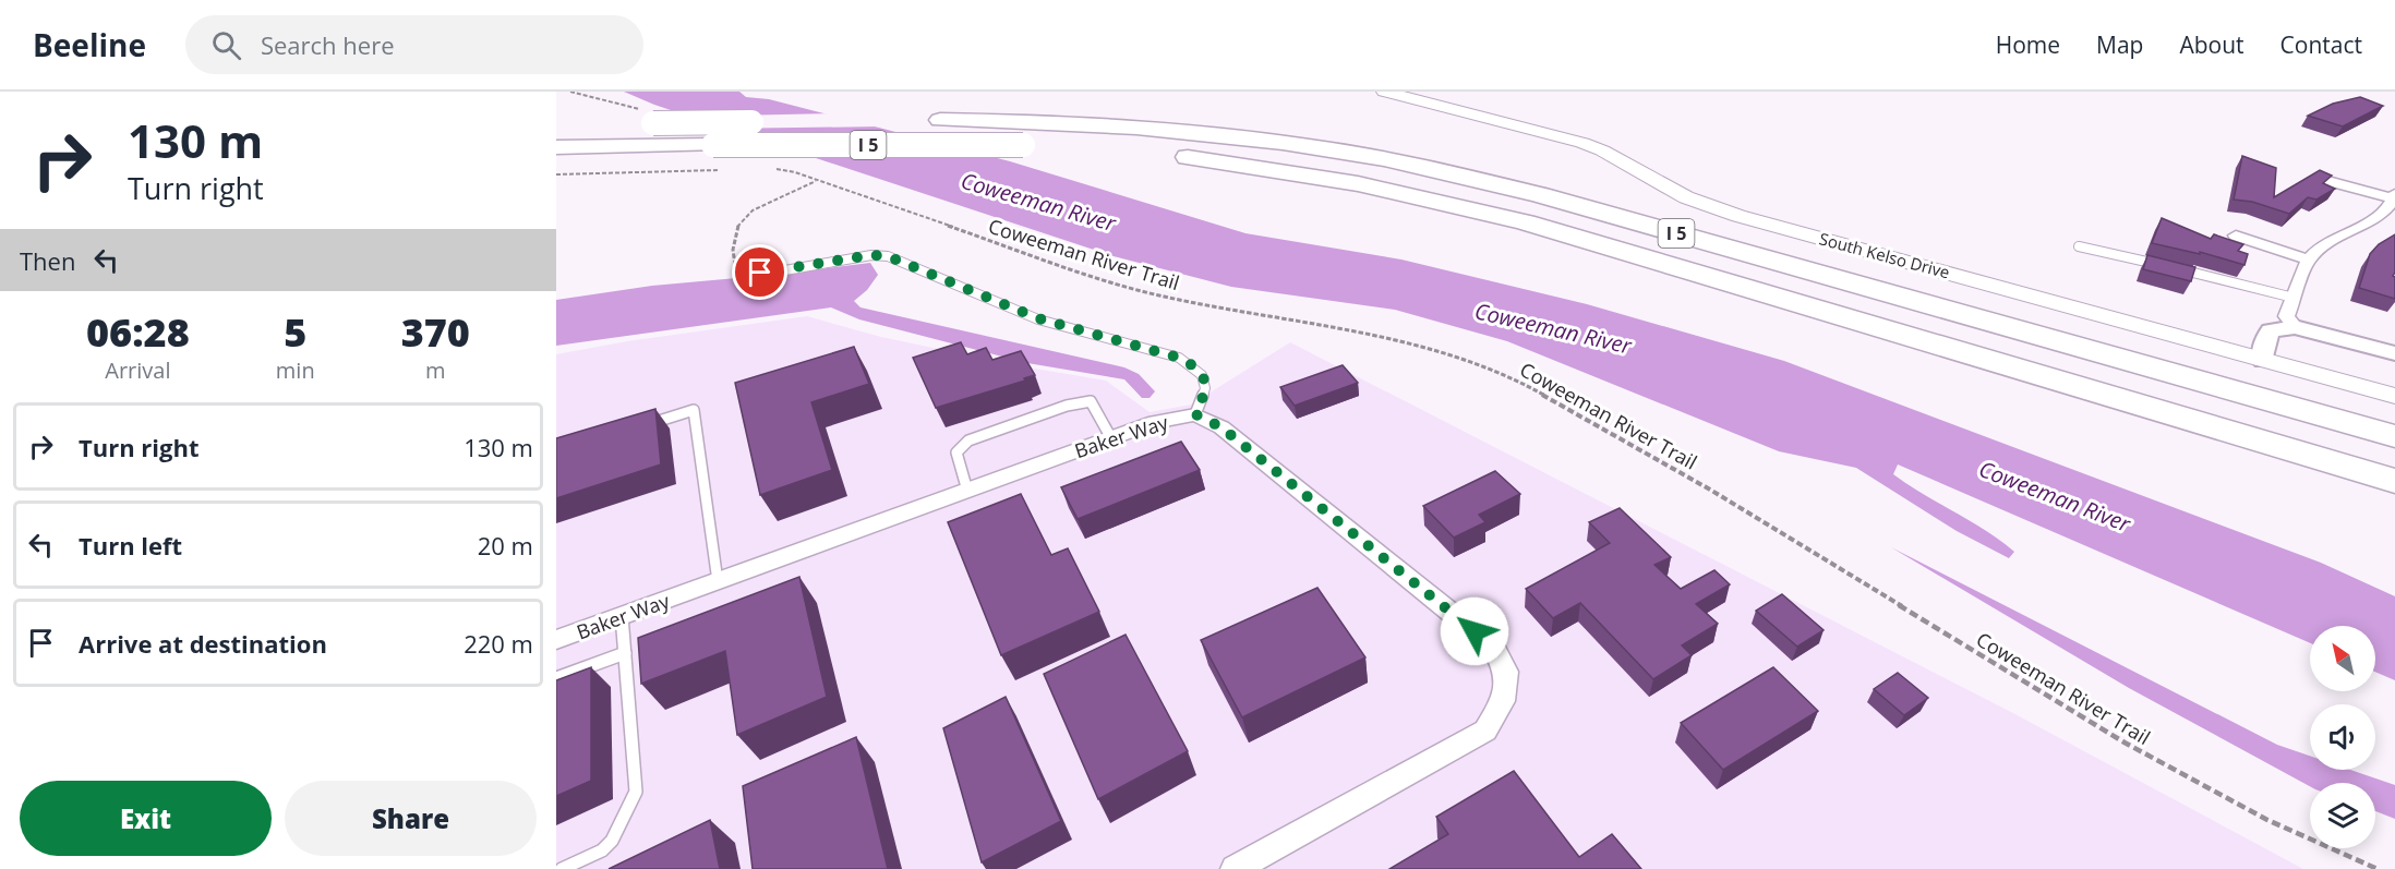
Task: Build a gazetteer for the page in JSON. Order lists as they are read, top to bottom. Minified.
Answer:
{"streets":{"highway":["I 5"],"main road":["South Kelso Drive"],"street":["Baker Way"],"path":["Coweeman River Trail"]},"water":["Coweeman River"],"north":"top left","page":{"header":"Beeline","search":"Search here","nav":["Home","Map","About","Contact"],"turn":["130 m","Turn right"],"then":"Then","eta":["06:28","Arrival","5","min","370","m"],"list":[{"name":"Turn right","value":"130 m"},{"name":"Turn left","value":"20 m"},{"name":"Arrive at destination","value":"220 m"}],"buttons":["Exit","Share"]}}
